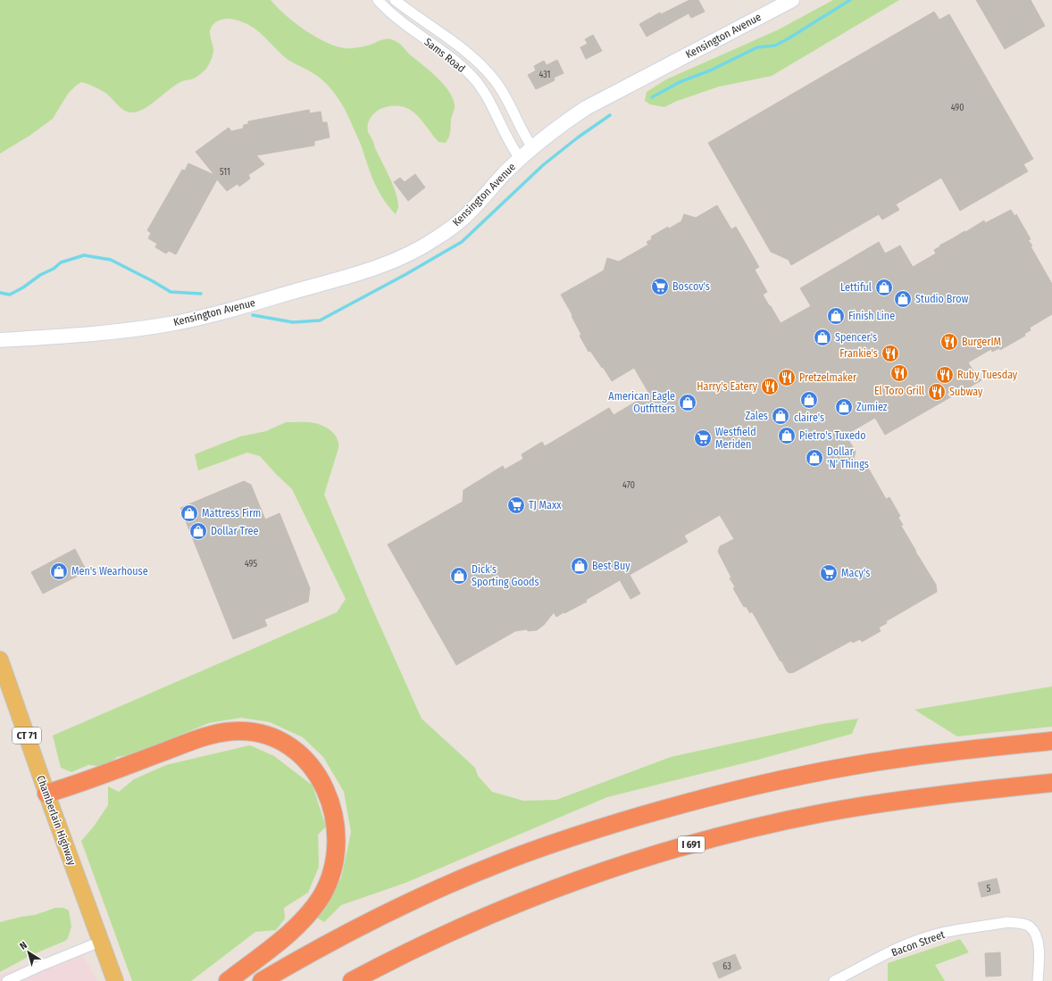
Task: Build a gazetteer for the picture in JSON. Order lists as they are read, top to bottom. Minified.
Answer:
{"streets":{"highway":["I 691"],"main road":["Kensington Avenue","CT 71","Chamberlain Highway"],"street":["Sams Road","Bacon Street"]},"crossings":[["Kensington Avenue","Sams Road"]],"places":{"supermarket":["Boscov's","Westfield Meriden","TJ Maxx","Macy's"],"shop":["Lettiful","Studio Brow","Finish Line","Spencer's","claire's","American Eagle Outfitters","Zumiez","Zales","Pietro's Tuxedo","Dollar 'N' Things","Mattress Firm","Dollar Tree","Best Buy","Men's Wearhouse","Dick's Sporting Goods"],"restaurant":["BurgerIM","Frankie's","El Toro Grill","Ruby Tuesday","Pretzelmaker","Harry's Eatery","Subway"]},"house_numbers":["431","490","511","470","495","5","63"],"north":"top left"}
